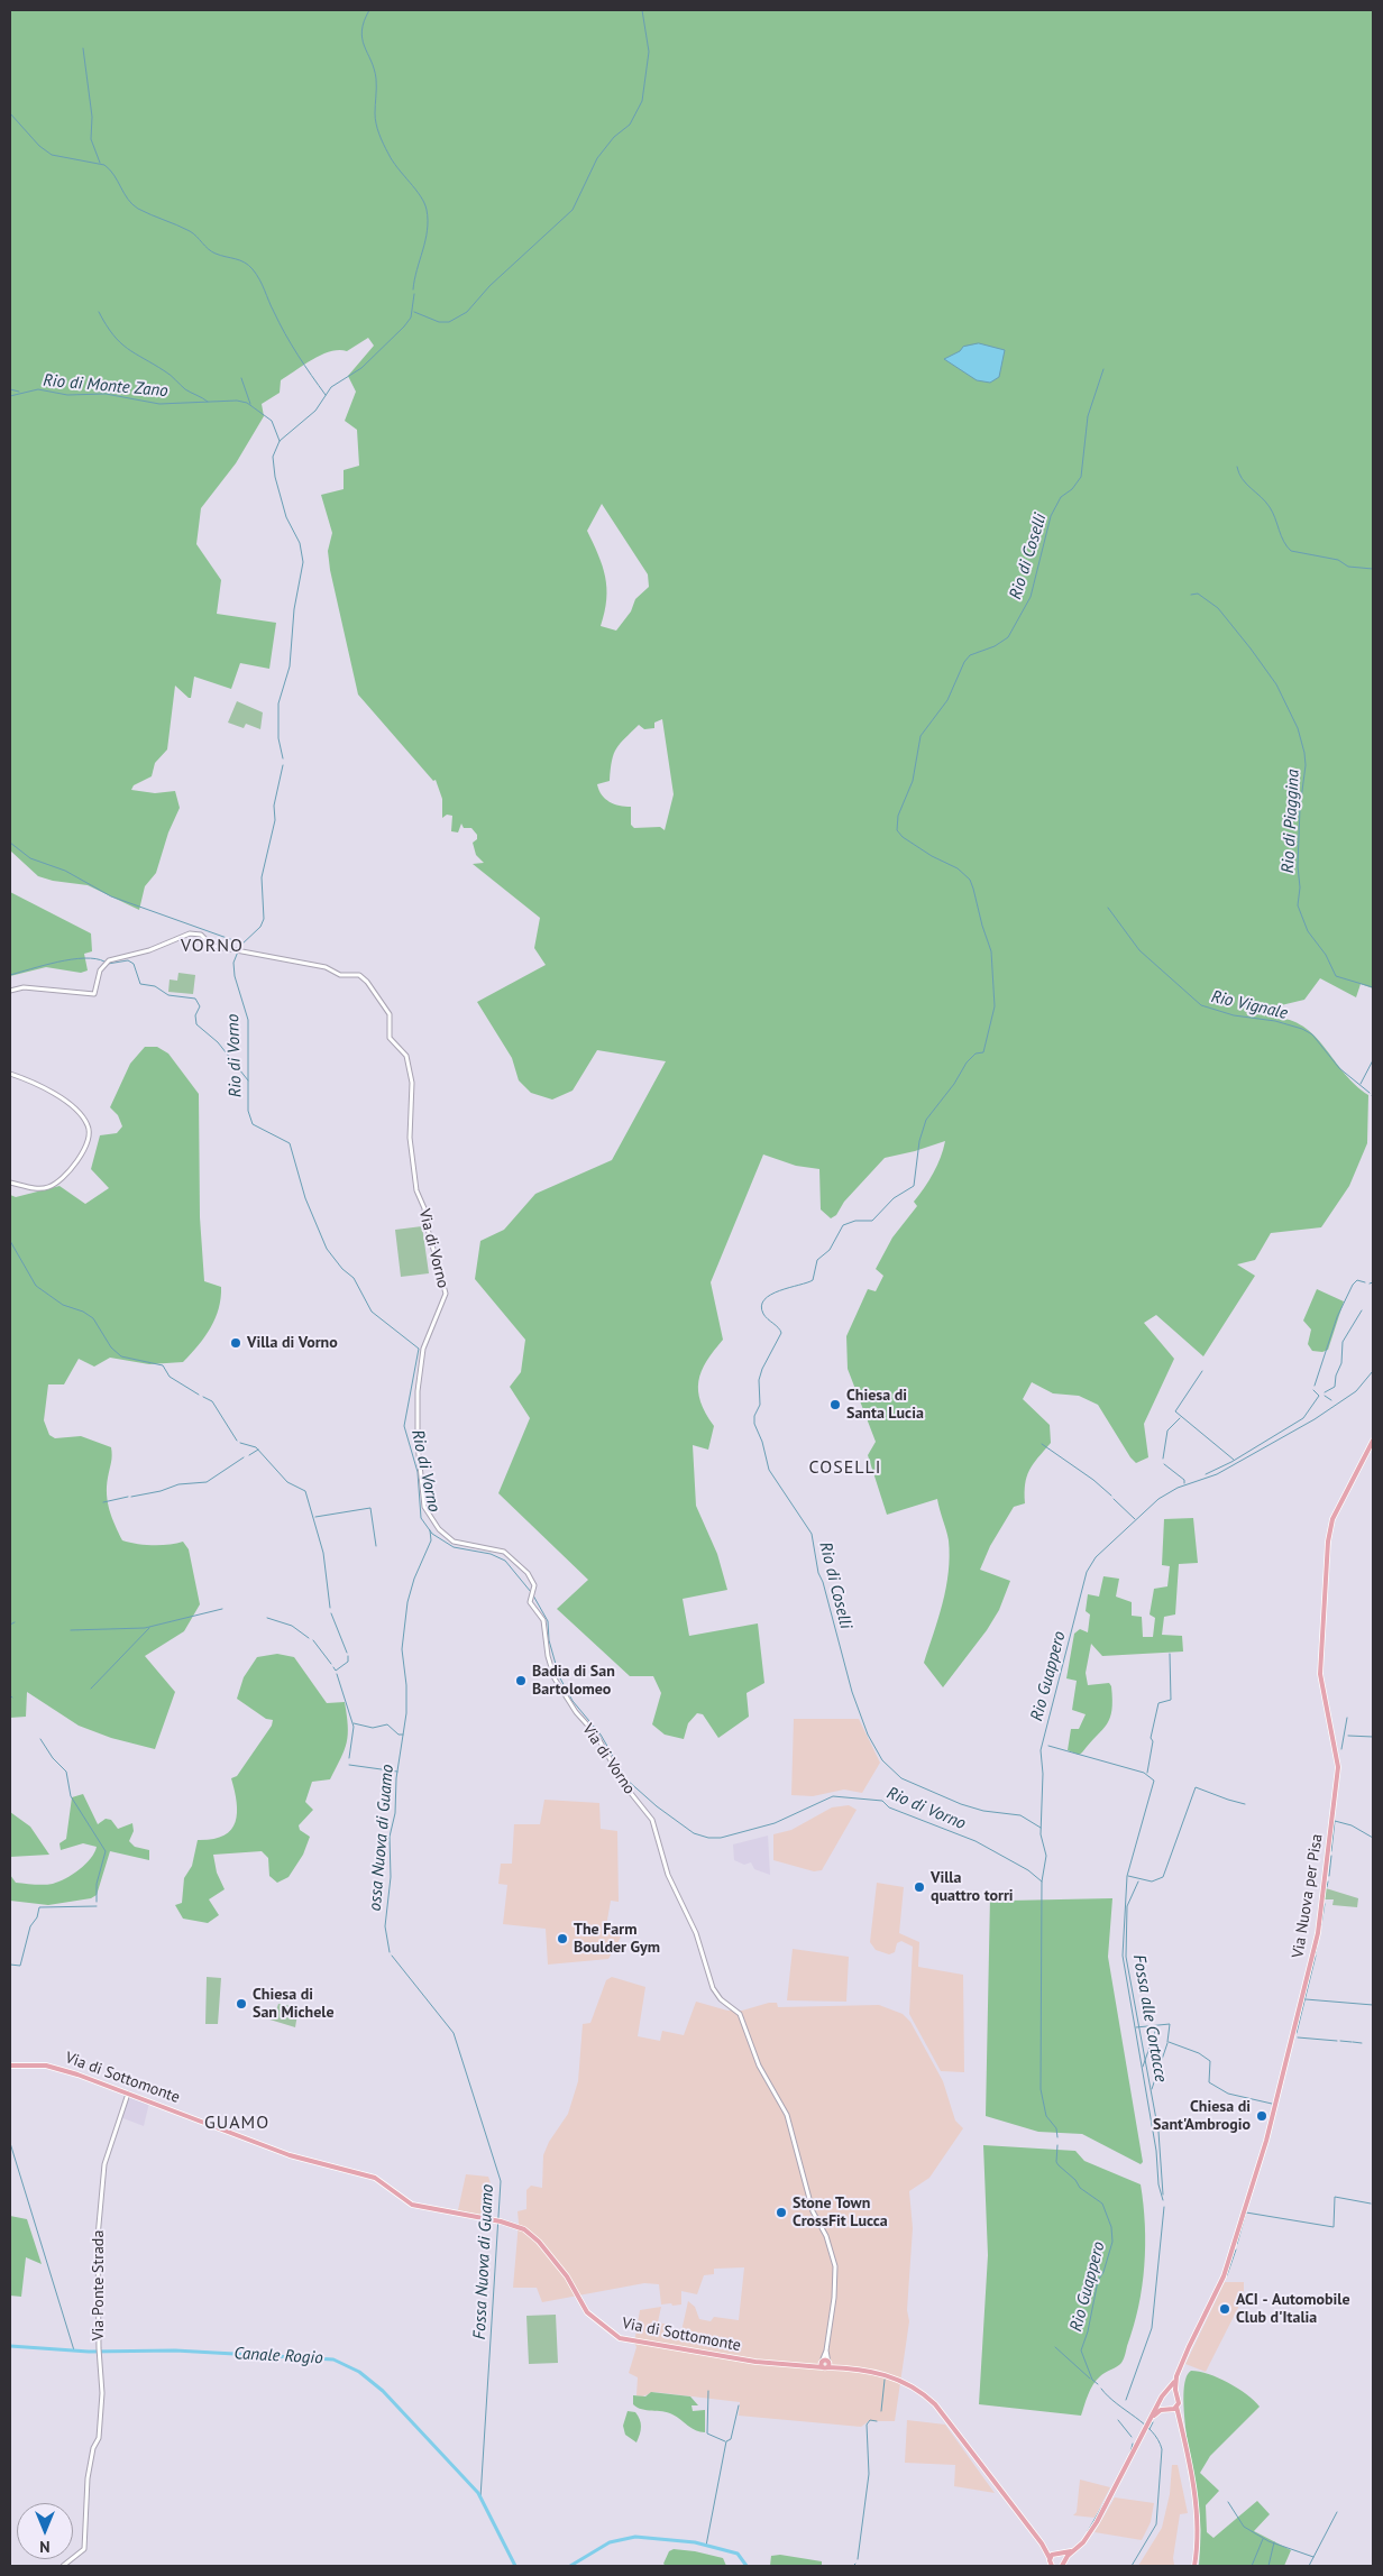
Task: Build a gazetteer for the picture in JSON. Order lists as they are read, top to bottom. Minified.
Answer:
{"streets":{"main road":["Via Nuova per Pisa","Via di Sottomonte"],"street":["Via di Vorno","Via Ponte Strada"]},"crossings":[["Via di Vorno","Via di Sottomonte"],["Via di Sottomonte","Via Ponte Strada"]],"districts":["VORNO","COSELLI","GUAMO"],"water":["Rio di Monte Zano","Rio di Coselli","Rio di Piaggina","Rio Vignale","Rio di Vorno","Rio Guappero","ossa Nuova di Guamo","Fossa alle Cortacce","Fossa Nuova di Guamo","Canale Rogio"],"places":["Villa di Vorno","Chiesa di Santa Lucia","Badia di San Bartolomeo","Villa quattro torri","The Farm Boulder Gym","Chiesa di San Michele","Chiesa di Sant'Ambrogio","Stone Town CrossFit Lucca","ACI - Automobile Club d'Italia"],"north":"bottom"}
